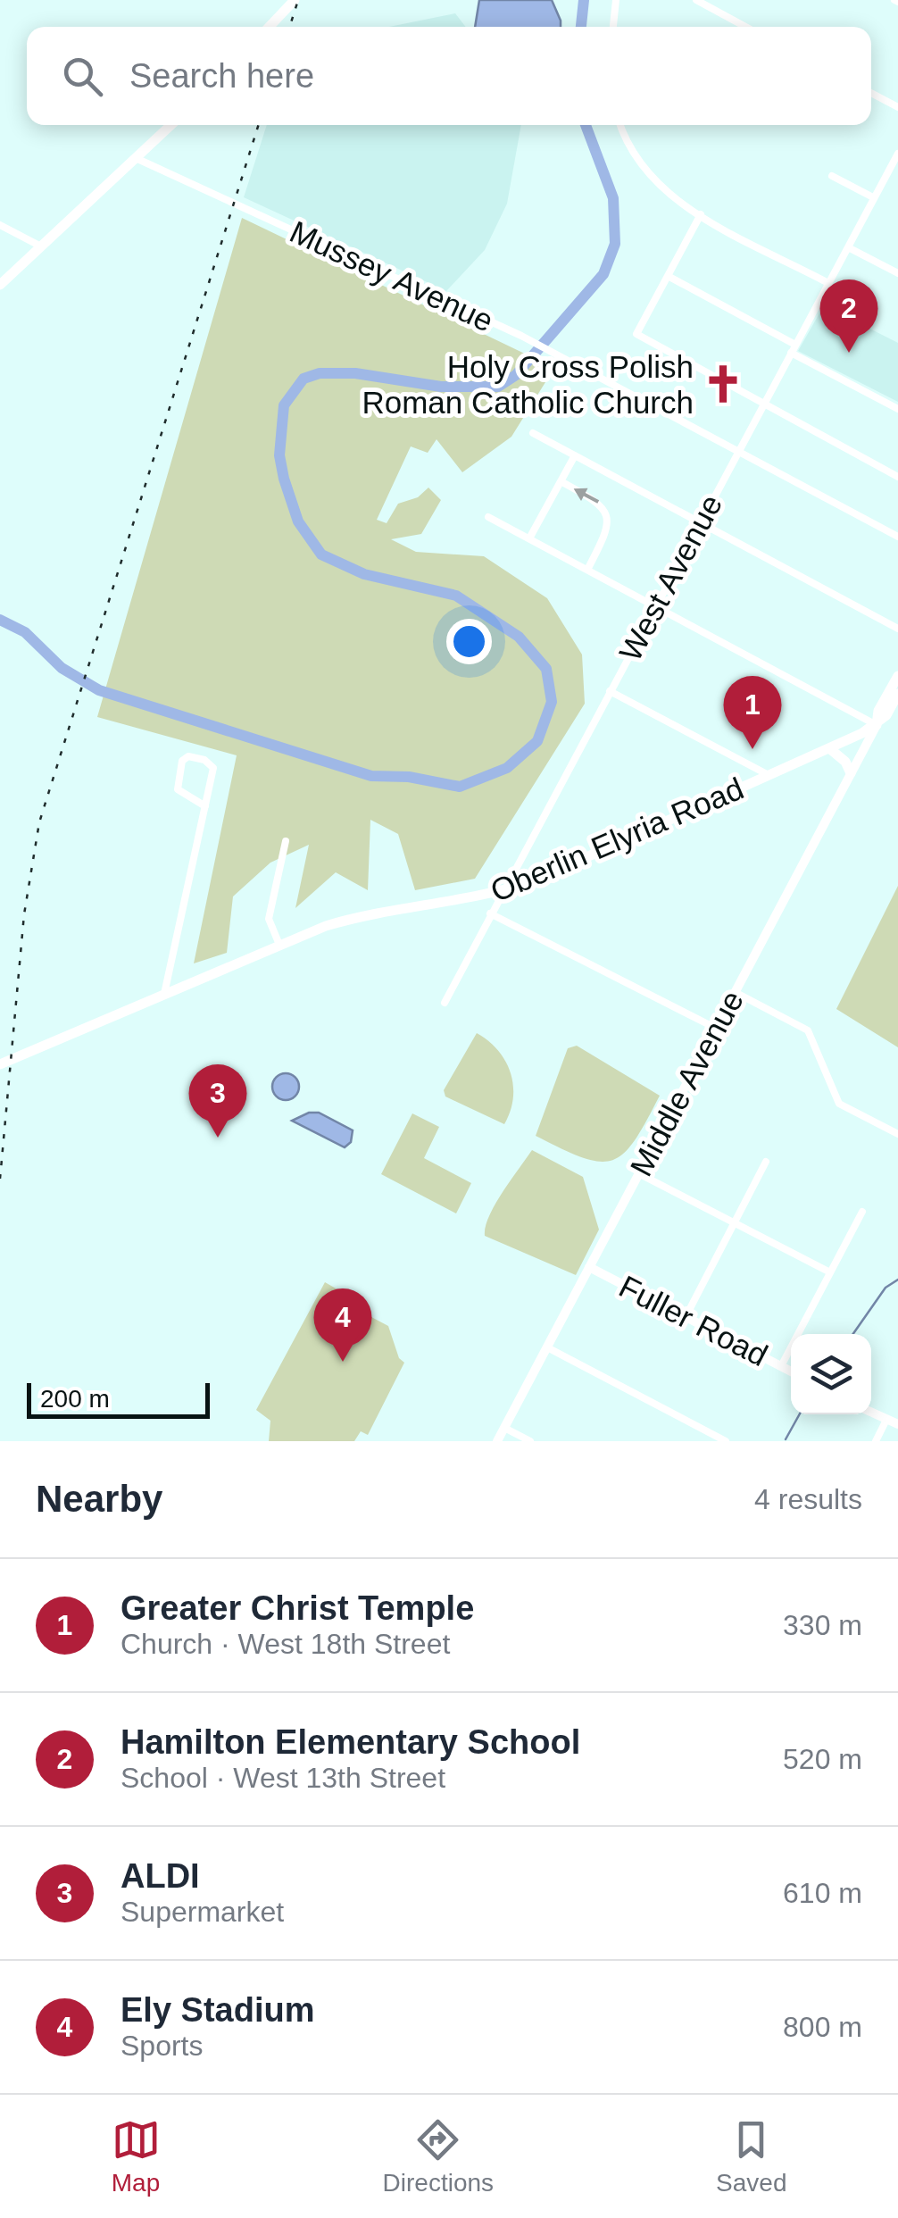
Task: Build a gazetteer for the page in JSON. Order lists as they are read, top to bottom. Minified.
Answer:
{"streets":{"main road":["Oberlin Elyria Road","Middle Avenue"],"street":["Mussey Avenue","West Avenue","Fuller Road"]},"crossings":[["Mussey Avenue","West Avenue"],["West Avenue","Oberlin Elyria Road"],["Oberlin Elyria Road","Middle Avenue"],["Middle Avenue","Fuller Road"]],"places":{"church":["Holy Cross Polish Roman Catholic Church"]},"scale_bar":"200 m","page":{"search":"Search here","pins":["2","1","3","4"],"scale":"200 m","heading":["Nearby","4 results"],"list":[{"mark":"1","name":"Greater Christ Temple","note":"Church · West 18th Street","value":"330 m"},{"mark":"2","name":"Hamilton Elementary School","note":"School · West 13th Street","value":"520 m"},{"mark":"3","name":"ALDI","note":"Supermarket","value":"610 m"},{"mark":"4","name":"Ely Stadium","note":"Sports","value":"800 m"}],"nav":["Map","Directions","Saved"]}}
